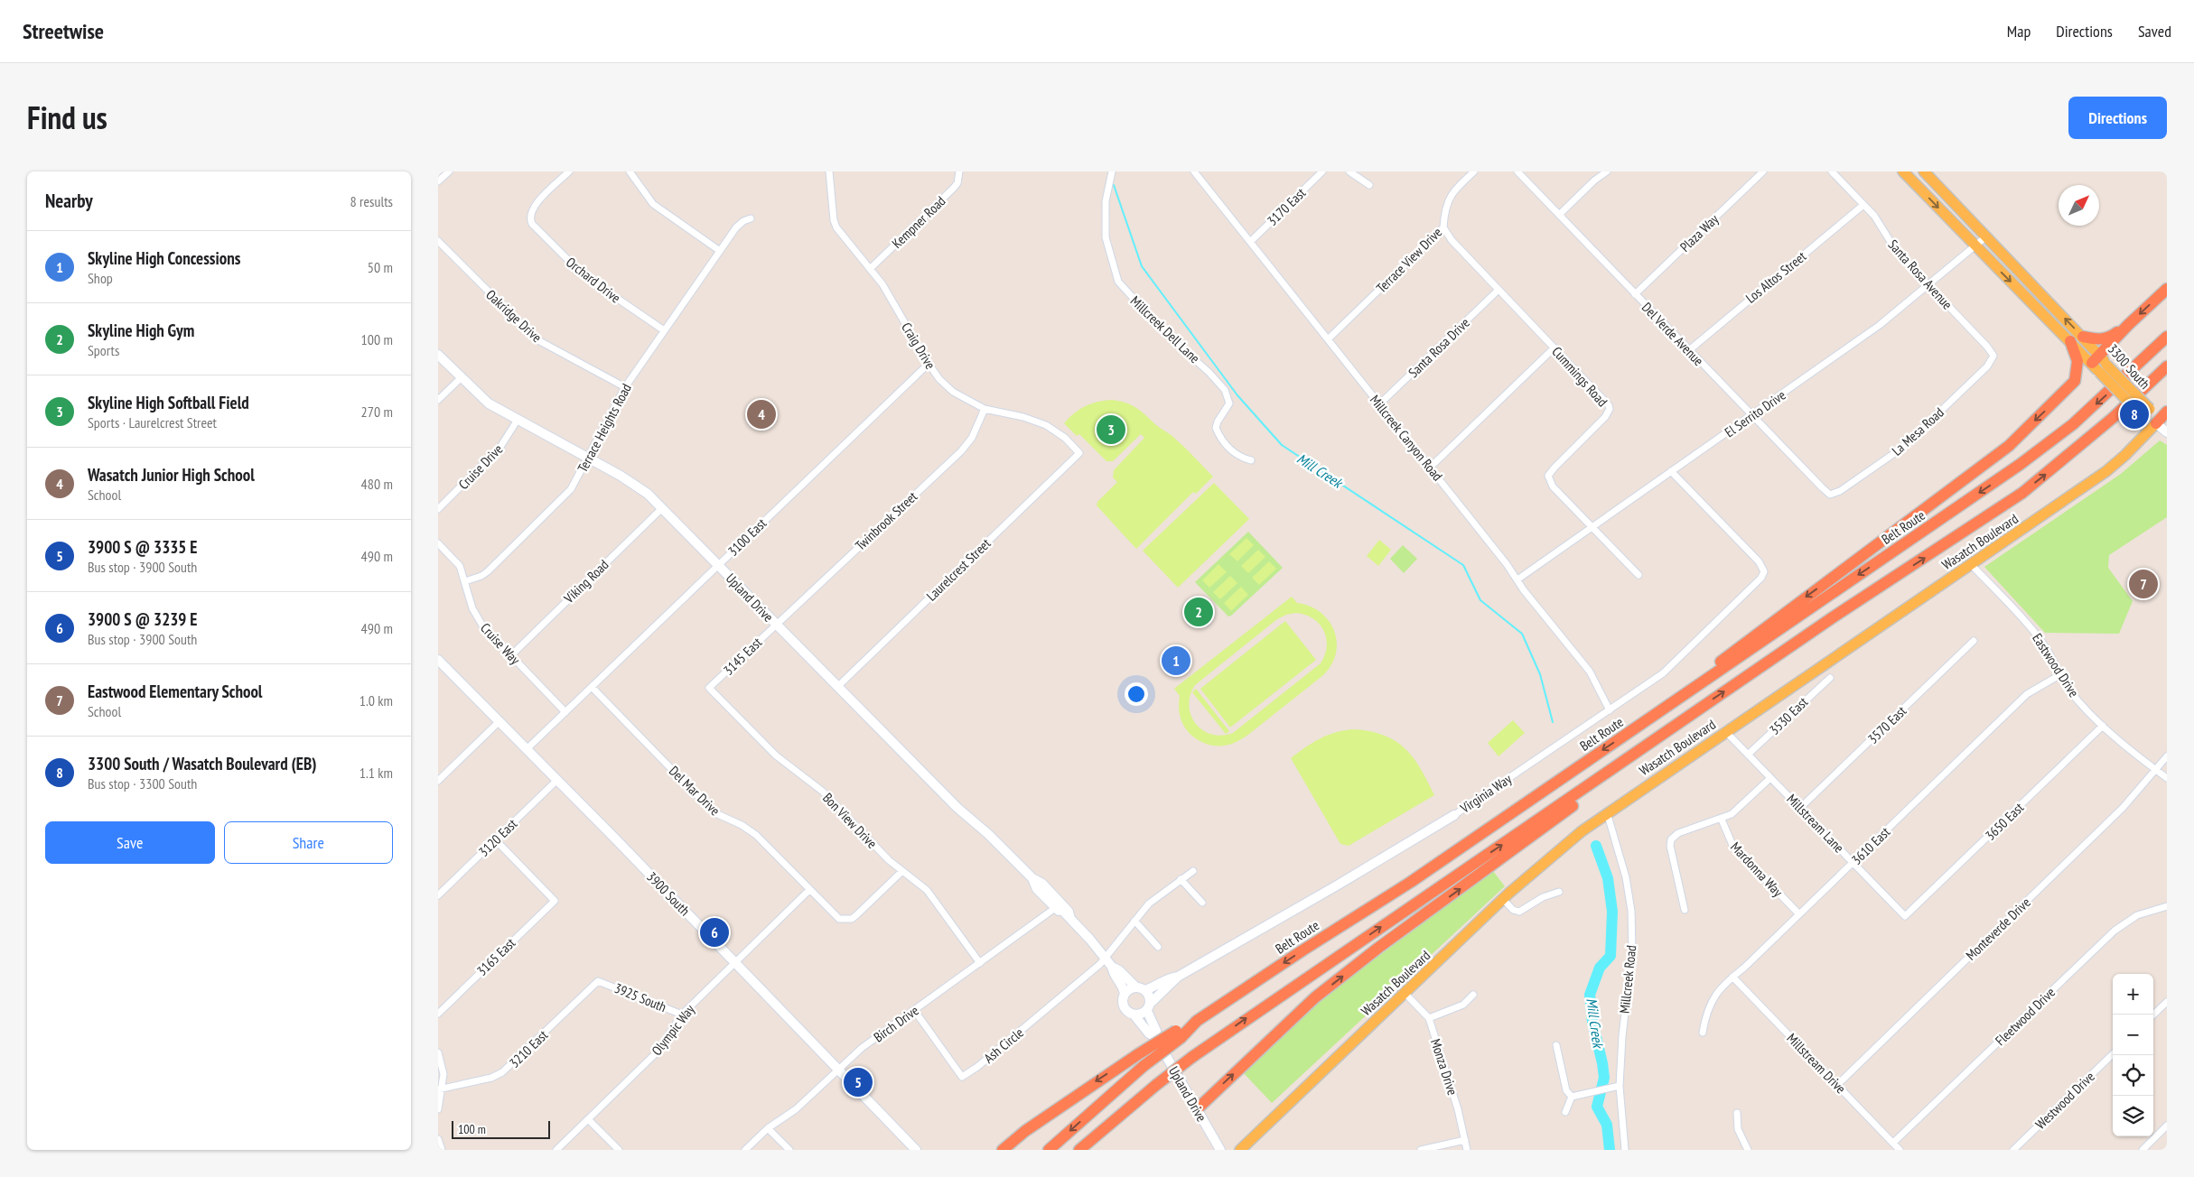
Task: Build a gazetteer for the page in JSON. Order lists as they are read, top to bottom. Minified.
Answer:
{"streets":{"highway":["Belt Route"],"main road":["3300 South","Wasatch Boulevard"],"street":["3170 East","Kempner Road","Plaza Way","Terrace View Drive","Santa Rosa Avenue","Los Altos Street","Orchard Drive","Oakridge Drive","Millcreek Dell Lane","Del Verde Avenue","Craig Drive","Santa Rosa Drive","Cummings Road","El Serrito Drive","Terrace Heights Road","La Mesa Road","Millcreek Canyon Road","Cruise Drive","Twinbrook Street","3100 East","Laurelcrest Street","Viking Road","Upland Drive","Cruise Way","3145 East","Eastwood Drive","3530 East","3570 East","Del Mar Drive","Virginia Way","Bon View Drive","3650 East","Millstream Lane","3120 East","3610 East","Mardonna Way","3900 South","Monteverde Drive","3165 East","Millcreek Road","3925 South","Fleetwood Drive","Birch Drive","Olympic Way","Ash Circle","3210 East","Millstream Drive","Monza Drive","Westwood Drive"]},"crossings":[["3170 East","Millcreek Canyon Road"],["Kempner Road","Craig Drive"],["Plaza Way","Del Verde Avenue"],["Terrace View Drive","Cummings Road"],["Terrace View Drive","Millcreek Canyon Road"],["Santa Rosa Avenue","Los Altos Street"],["Santa Rosa Avenue","El Serrito Drive"],["Santa Rosa Avenue","La Mesa Road"],["Los Altos Street","Del Verde Avenue"],["Orchard Drive","Terrace Heights Road"],["Oakridge Drive","Terrace Heights Road"],["Del Verde Avenue","El Serrito Drive"],["Del Verde Avenue","La Mesa Road"],["Craig Drive","Twinbrook Street"],["Craig Drive","3100 East"],["Craig Drive","Laurelcrest Street"],["Santa Rosa Drive","Cummings Road"],["Santa Rosa Drive","Millcreek Canyon Road"],["3300 South","El Serrito Drive"],["3300 South","Wasatch Boulevard"],["Cummings Road","El Serrito Drive"],["El Serrito Drive","Millcreek Canyon Road"],["El Serrito Drive","Virginia Way"],["Terrace Heights Road","Upland Drive"],["Terrace Heights Road","Cruise Way"],["Millcreek Canyon Road","Virginia Way"],["Cruise Drive","Upland Drive"],["Twinbrook Street","Upland Drive"],["Twinbrook Street","3145 East"],["3100 East","Upland Drive"],["3100 East","Cruise Way"],["3100 East","Del Mar Drive"],["3100 East","3900 South"],["Wasatch Boulevard","Eastwood Drive"],["Wasatch Boulevard","Millstream Lane"],["Wasatch Boulevard","Millcreek Road"],["Wasatch Boulevard","Monza Drive"],["Laurelcrest Street","Upland Drive"],["Viking Road","Upland Drive"],["Viking Road","Cruise Way"],["Upland Drive","3145 East"],["Upland Drive","Virginia Way"],["Upland Drive","Birch Drive"],["Upland Drive","Ash Circle"],["3145 East","Bon View Drive"],["Eastwood Drive","3650 East"],["Eastwood Drive","3610 East"],["Eastwood Drive","Monteverde Drive"],["3530 East","Millstream Lane"],["3570 East","Millstream Lane"],["Del Mar Drive","Bon View Drive"],["Del Mar Drive","Olympic Way"],["Bon View Drive","Birch Drive"],["3650 East","Millstream Lane"],["Millstream Lane","3610 East"],["3120 East","3900 South"],["3120 East","3165 East"],["3610 East","Mardonna Way"],["3610 East","Millstream Drive"],["3900 South","Birch Drive"],["3900 South","Olympic Way"],["Monteverde Drive","Millstream Drive"],["3925 South","Olympic Way"],["3925 South","3210 East"],["Fleetwood Drive","Millstream Drive"],["Birch Drive","Ash Circle"]],"water":["Mill Creek"],"scale_bar":"100 m","north":"top right","page":{"header":"Streetwise","nav":["Map","Directions","Saved"],"title":"Find us","buttons":["Directions",["Save","Share"]],"heading":["Nearby","8 results"],"list":[{"mark":"1","name":"Skyline High Concessions","note":"Shop","value":"50 m"},{"mark":"2","name":"Skyline High Gym","note":"Sports","value":"100 m"},{"mark":"3","name":"Skyline High Softball Field","note":"Sports · Laurelcrest Street","value":"270 m"},{"mark":"4","name":"Wasatch Junior High School","note":"School","value":"480 m"},{"mark":"5","name":"3900 S @ 3335 E","note":"Bus stop · 3900 South","value":"490 m"},{"mark":"6","name":"3900 S @ 3239 E","note":"Bus stop · 3900 South","value":"490 m"},{"mark":"7","name":"Eastwood Elementary School","note":"School","value":"1.0 km"},{"mark":"8","name":"3300 South / Wasatch Boulevard (EB)","note":"Bus stop · 3300 South","value":"1.1 km"}],"pins":["4","8","3","7","2","1","6","5"],"map_buttons":["+","−"],"scale":"100 m"}}
